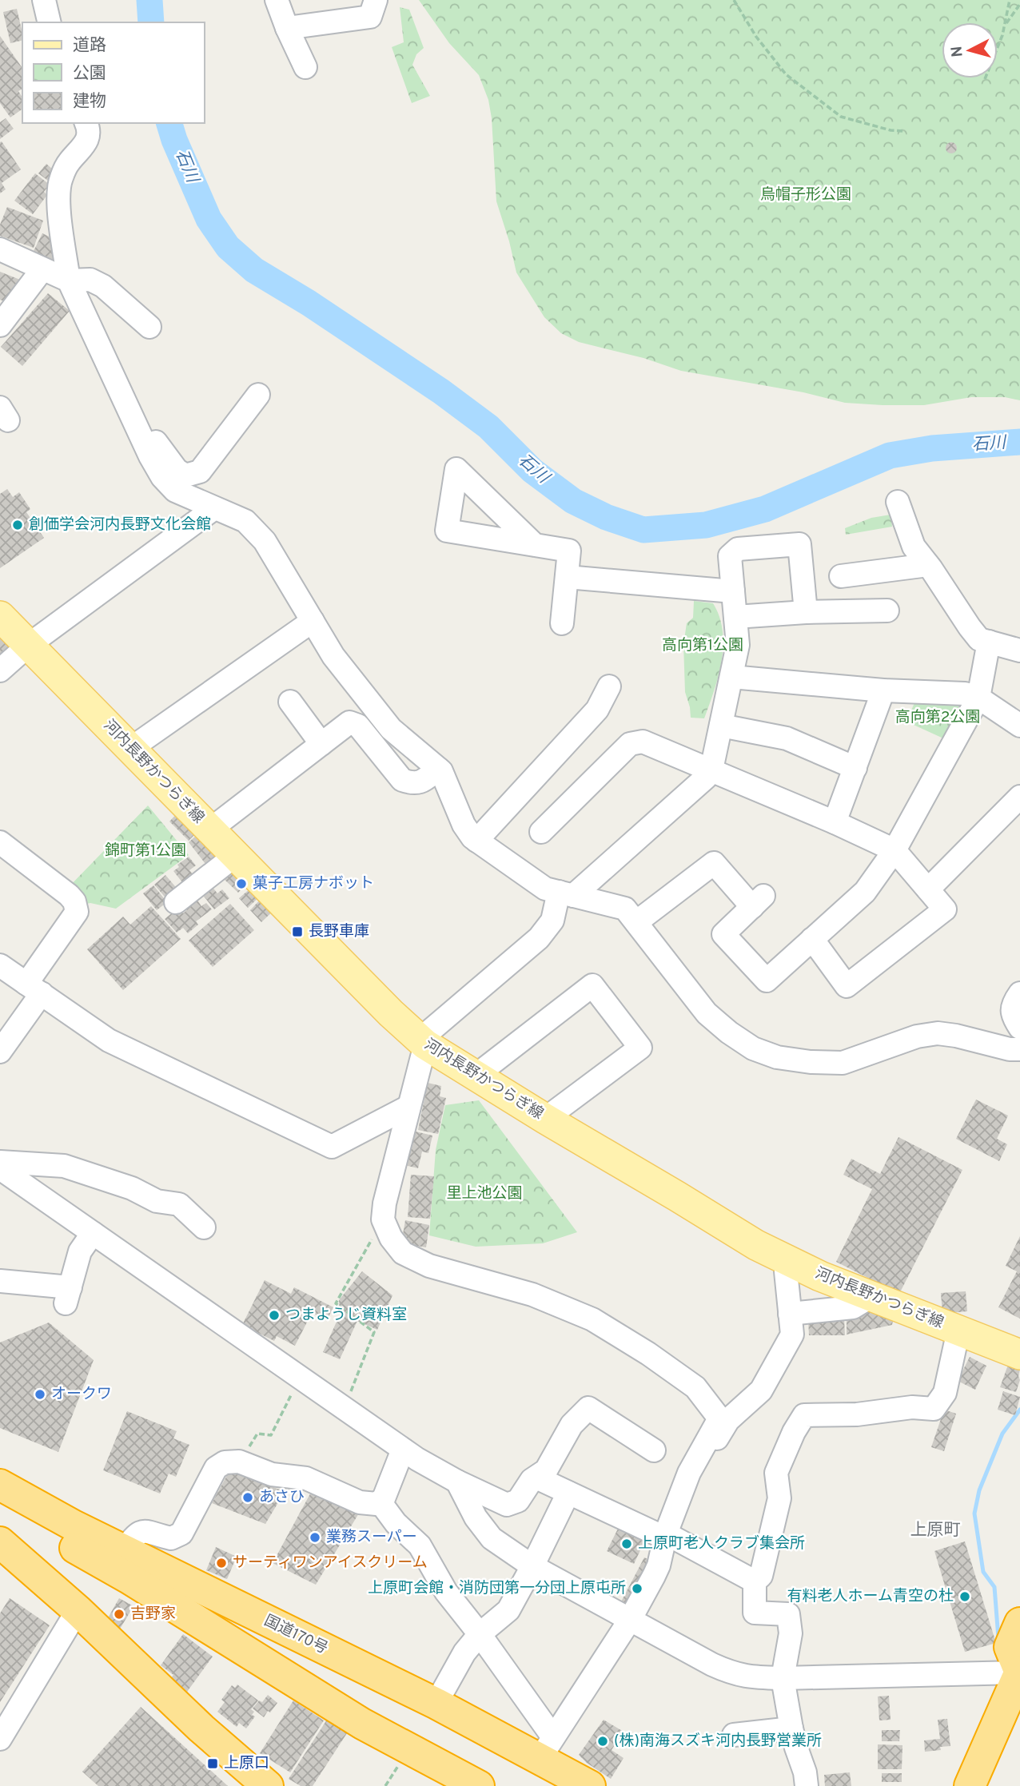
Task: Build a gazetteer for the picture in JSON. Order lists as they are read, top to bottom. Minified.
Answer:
{"streets":{"highway":["国道170号"],"main road":["河内長野かつらぎ線"]},"districts":["上原町"],"water":["石川"],"parks":["烏帽子形公園","高向第1公園","高向第2公園","錦町第1公園","里上池公園"],"places":{"other":["創価学会河内長野文化会館","菓子工房ナボット","つまようじ資料室","オークワ","あさひ","業務スーパー","上原町老人クラブ集会所","サーティワンアイスクリーム","上原町会館・消防団第一分団上原屯所","有料老人ホーム青空の杜","吉野家","(株)南海スズキ河内長野営業所"],"transit":["長野車庫","上原口"]},"legend":["道路","公園","建物"],"north":"left"}
